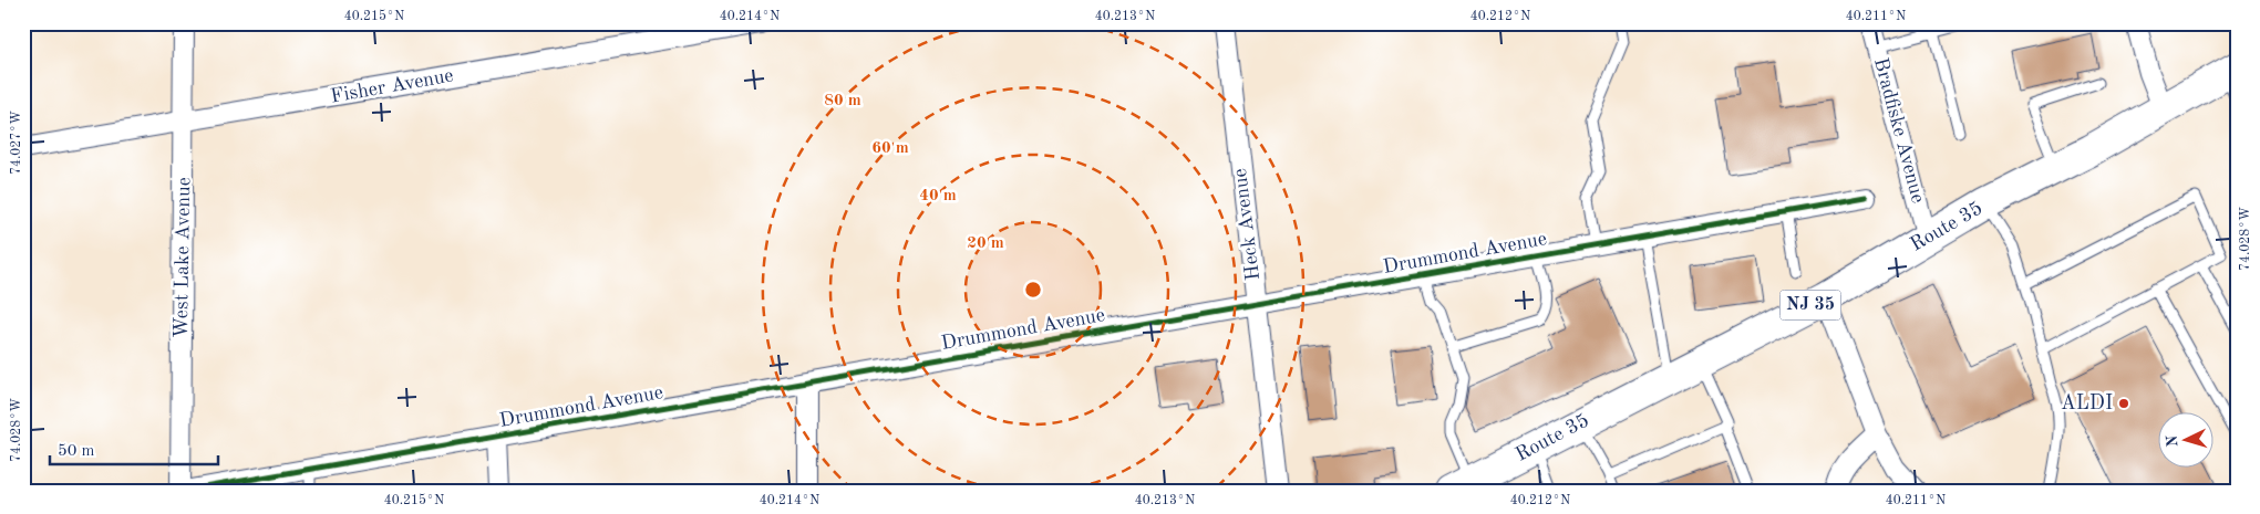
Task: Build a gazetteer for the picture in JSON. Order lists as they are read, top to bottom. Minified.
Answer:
{"streets":{"main road":["Route 35","NJ 35"],"street":["Fisher Avenue","Bradfiske Avenue","Heck Avenue","Drummond Avenue","West Lake Avenue"]},"crossings":[["Fisher Avenue","West Lake Avenue"],["Bradfiske Avenue","Route 35"],["Heck Avenue","Drummond Avenue"]],"places":["ALDI"],"scale_bar":"50 m","north":"left","coordinates":["40.215°N","40.214°N","40.213°N","40.212°N","40.211°N","74.027°W","74.028°W"],"rings":["80 m","60 m","40 m","20 m"]}
